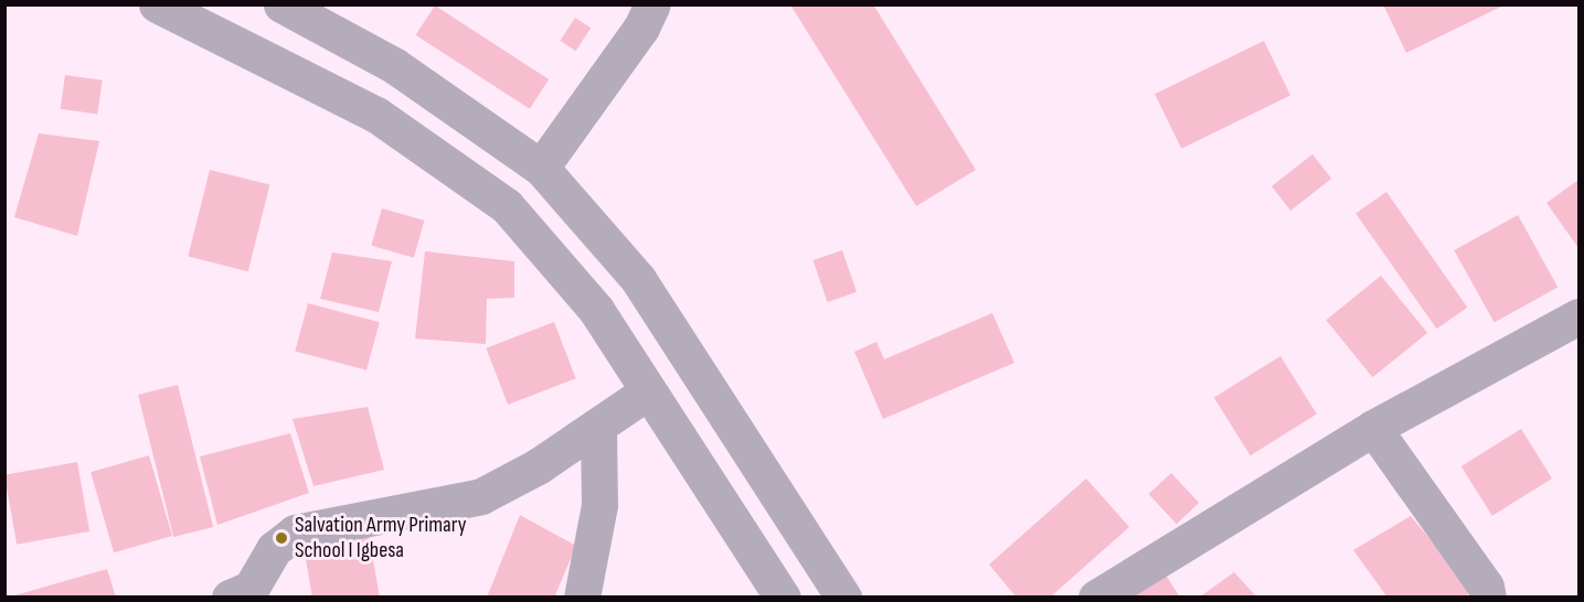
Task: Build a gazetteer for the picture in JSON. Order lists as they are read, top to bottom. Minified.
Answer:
{"places":["Salvation Army Primary School I Igbesa"]}
